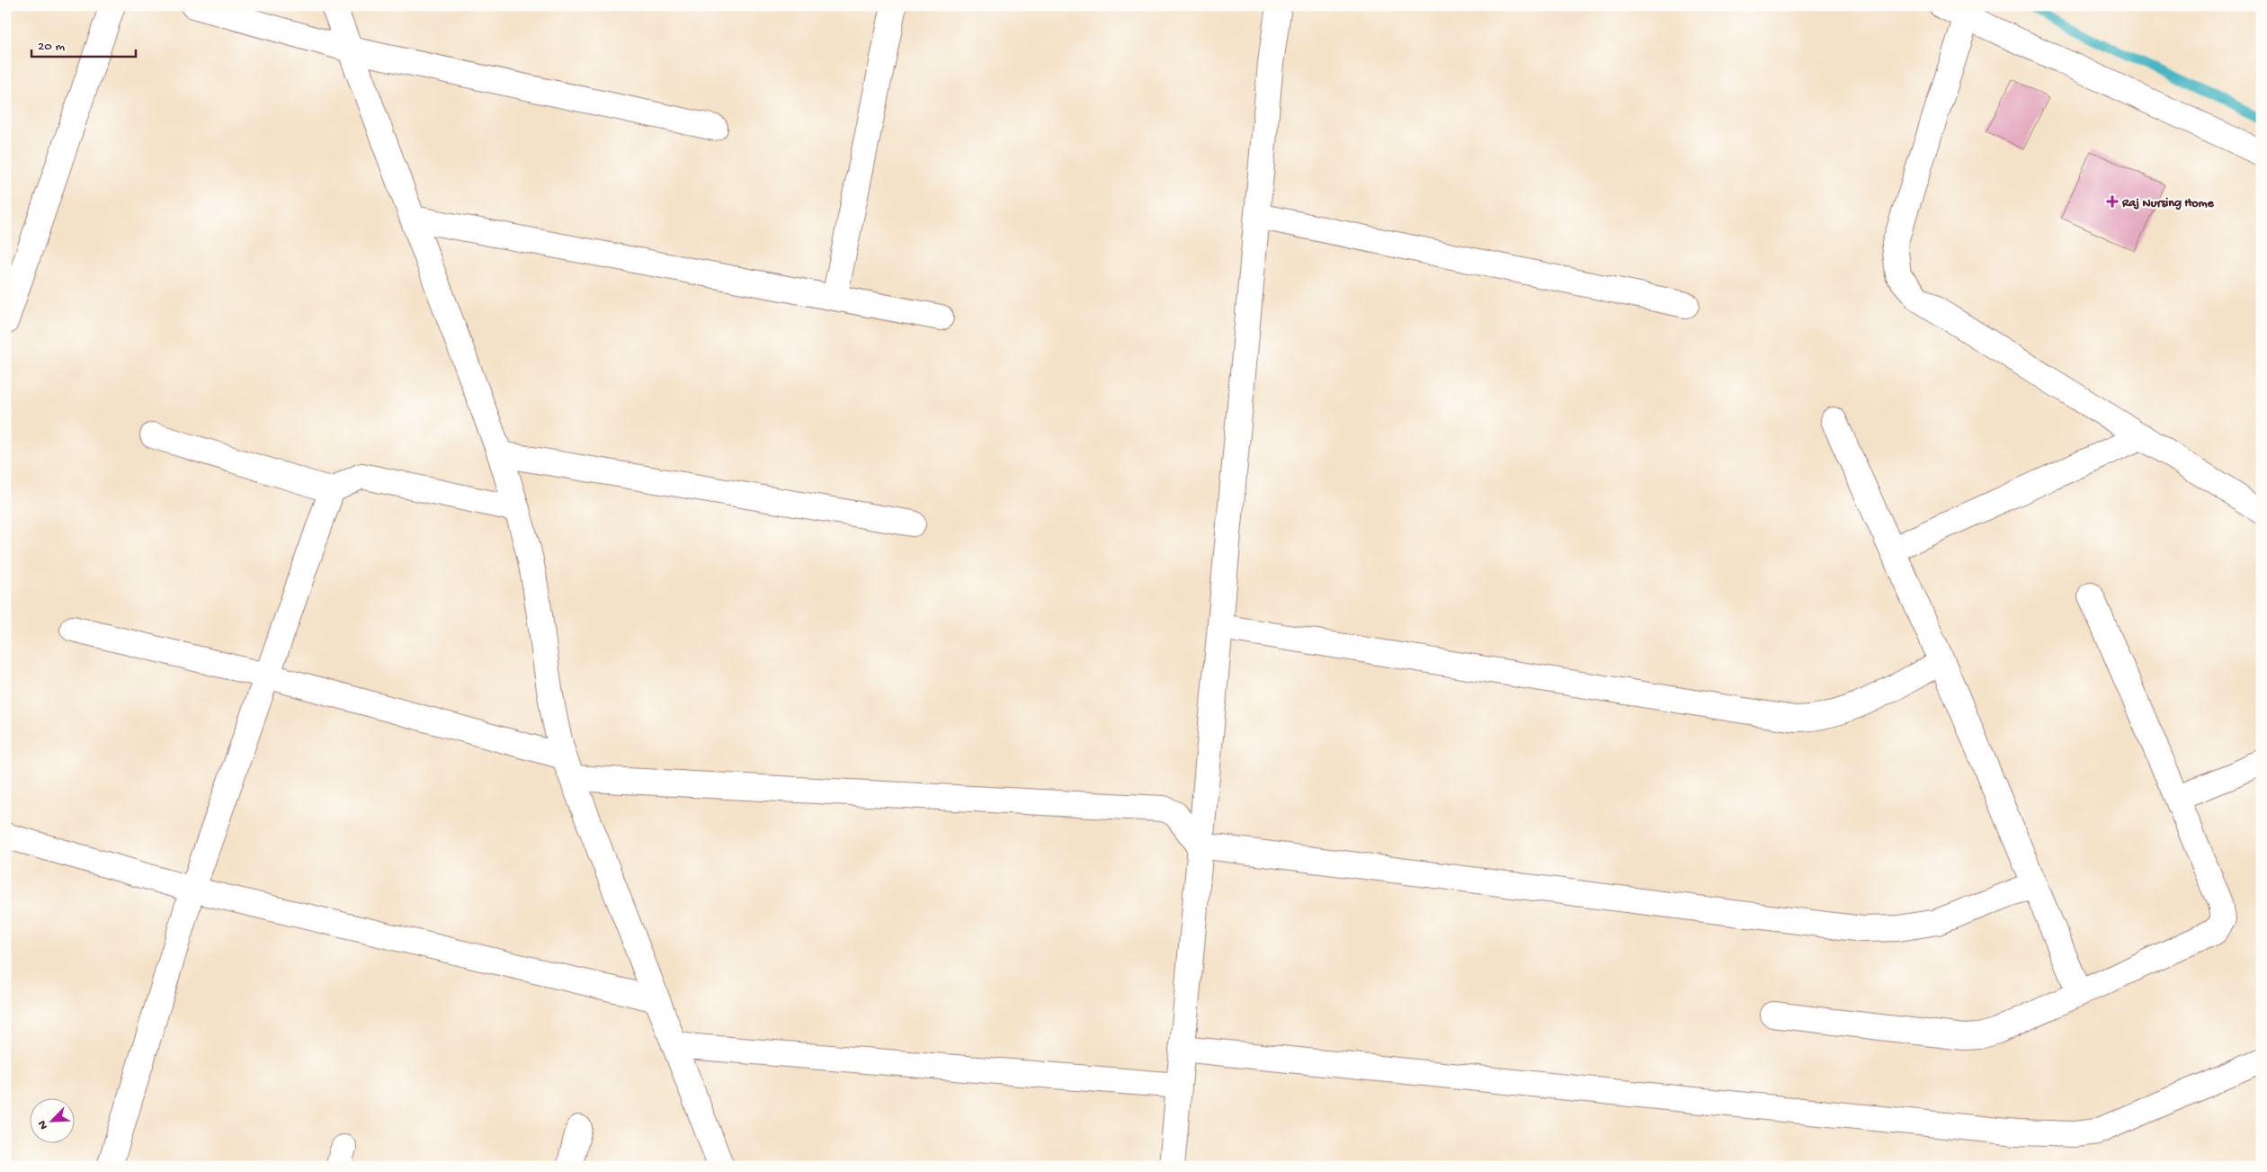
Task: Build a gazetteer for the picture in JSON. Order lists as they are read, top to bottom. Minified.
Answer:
{"places":{"health":["Raj Nursing Home"]},"scale_bar":"20 m","north":"bottom left"}
